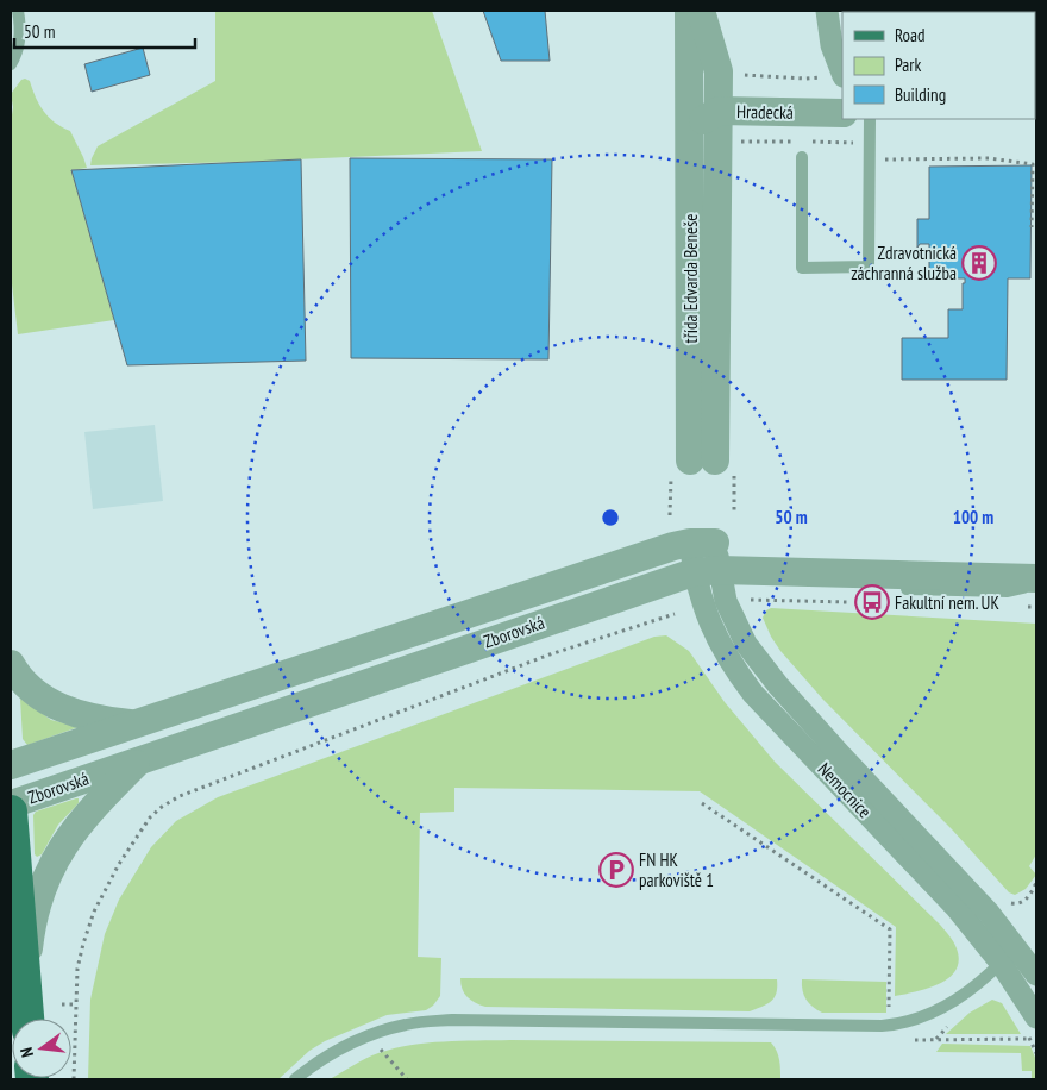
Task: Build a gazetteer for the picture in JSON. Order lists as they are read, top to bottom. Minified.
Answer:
{"streets":{"street":["Hradecká","třída Edvarda Beneše","Zborovská","Nemocnice"]},"crossings":[["Hradecká","třída Edvarda Beneše"],["Zborovská","Nemocnice"]],"places":{"building":["Zdravotnická záchranná služba"],"bus stop":["Fakultní nem. UK"],"parking":["FN HK parkoviště 1"]},"legend":["Road","Park","Building"],"scale_bar":"50 m","north":"left","rings":["50 m","100 m"]}
